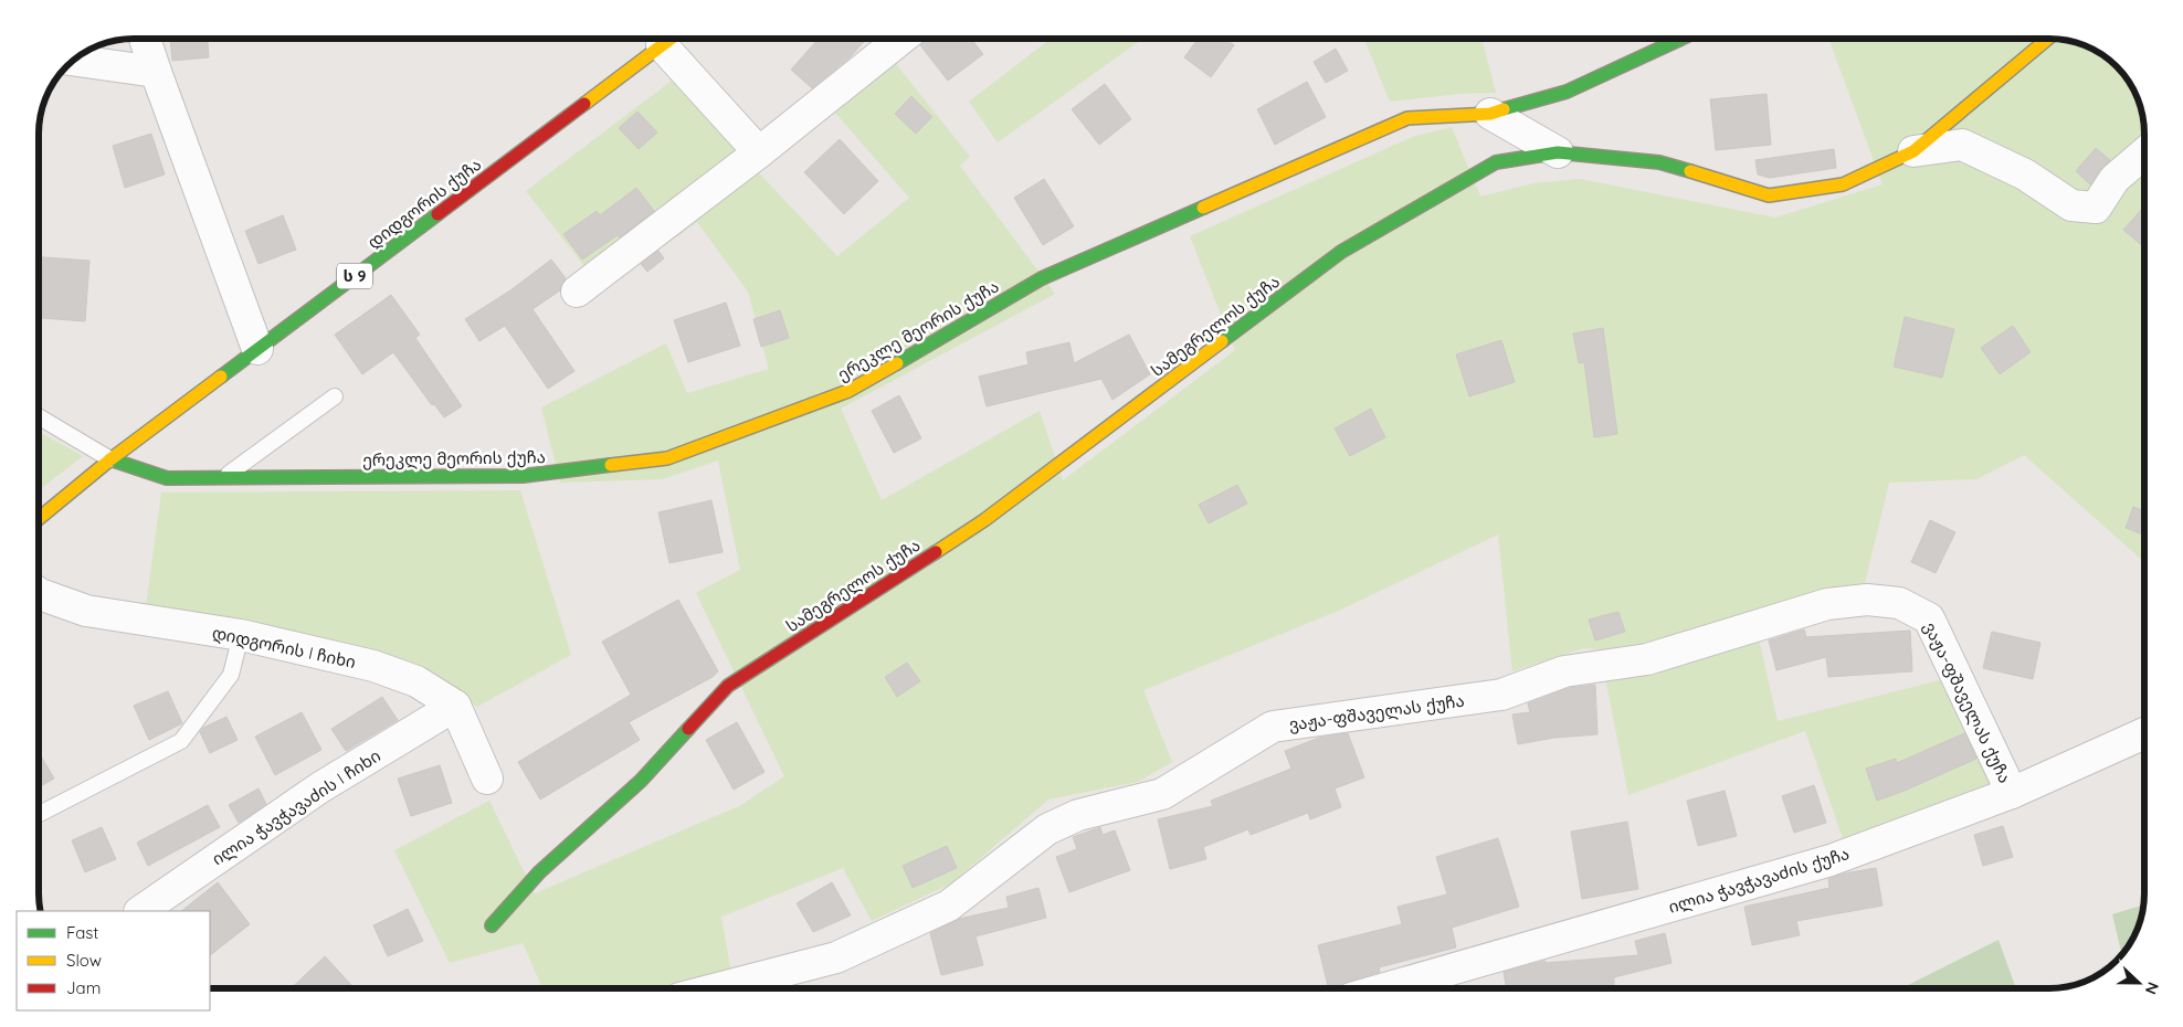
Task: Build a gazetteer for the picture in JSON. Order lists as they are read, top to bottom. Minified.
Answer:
{"streets":{"main road":["დიდგორის ქუჩა","ს 9","სამეგრელოს ქუჩა","ერეკლე მეორის ქუჩა"],"street":["დიდგორის I ჩიხი","ვაჟა-ფშაველას ქუჩა","ილია ჭავჭავაძის I ჩიხი","ილია ჭავჭავაძის ქუჩა"]},"crossings":[["დიდგორის ქუჩა","ერეკლე მეორის ქუჩა"],["დიდგორის I ჩიხი","ილია ჭავჭავაძის I ჩიხი"],["ვაჟა-ფშაველას ქუჩა","ილია ჭავჭავაძის ქუჩა"]],"legend":["Fast","Slow","Jam"],"north":"right"}
